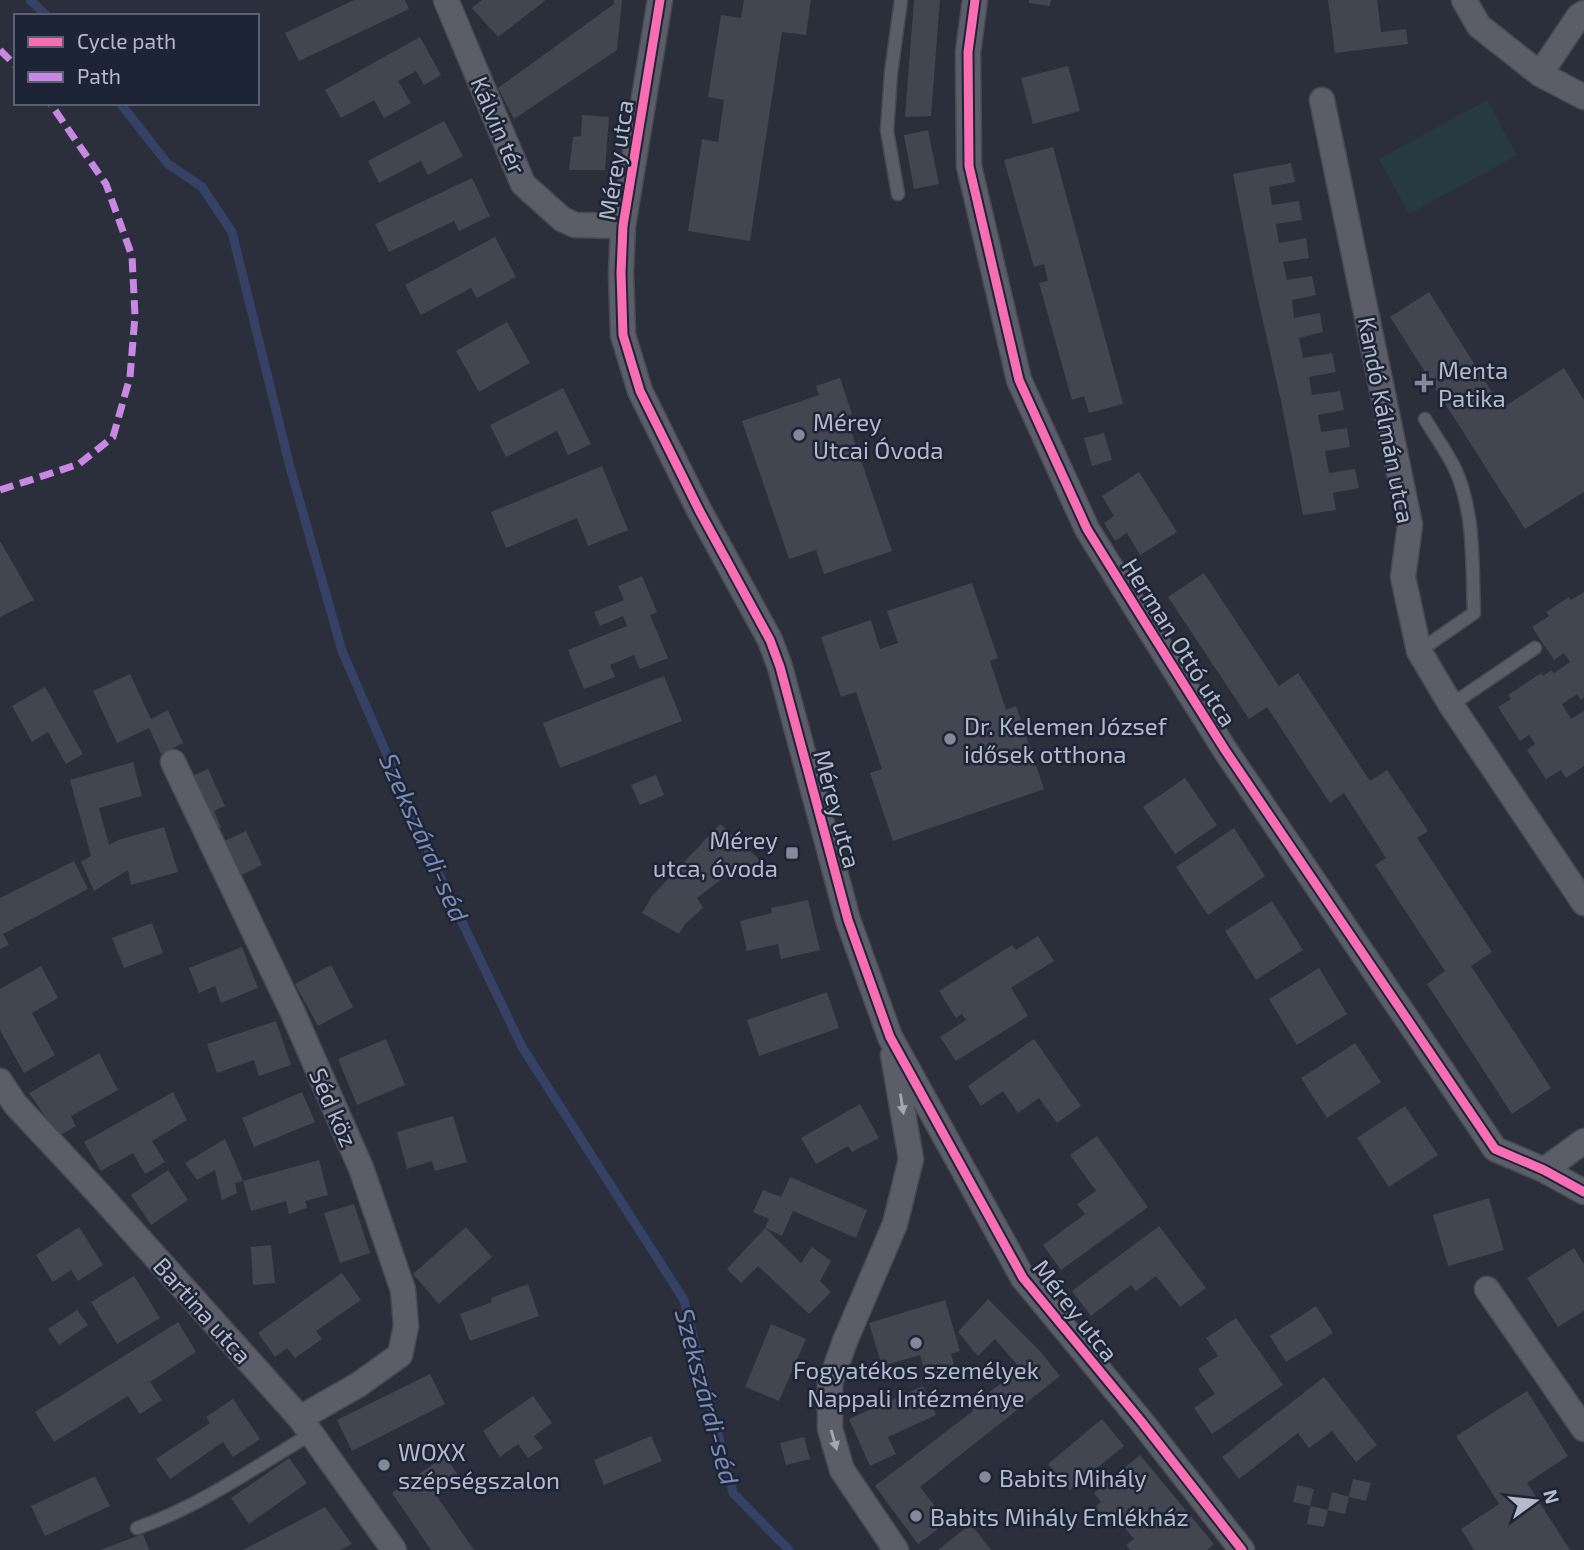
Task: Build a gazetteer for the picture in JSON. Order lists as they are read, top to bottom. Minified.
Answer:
{"streets":{"street":["Kálvin tér","Mérey utca","Kandó Kálmán utca","Herman Ottó utca","Séd köz","Bartina utca"]},"crossings":[["Kálvin tér","Mérey utca"],["Séd köz","Bartina utca"]],"water":["Szekszárdi-séd"],"places":{"health":["Menta Patika"],"other":["Mérey Utcai Óvoda","Dr. Kelemen József idősek otthona","Fogyatékos személyek Nappali Intézménye","WOXX szépségszalon","Babits Mihály","Babits Mihály Emlékház"],"transit":["Mérey utca, óvoda"]},"legend":["Cycle path","Path"],"north":"right"}
